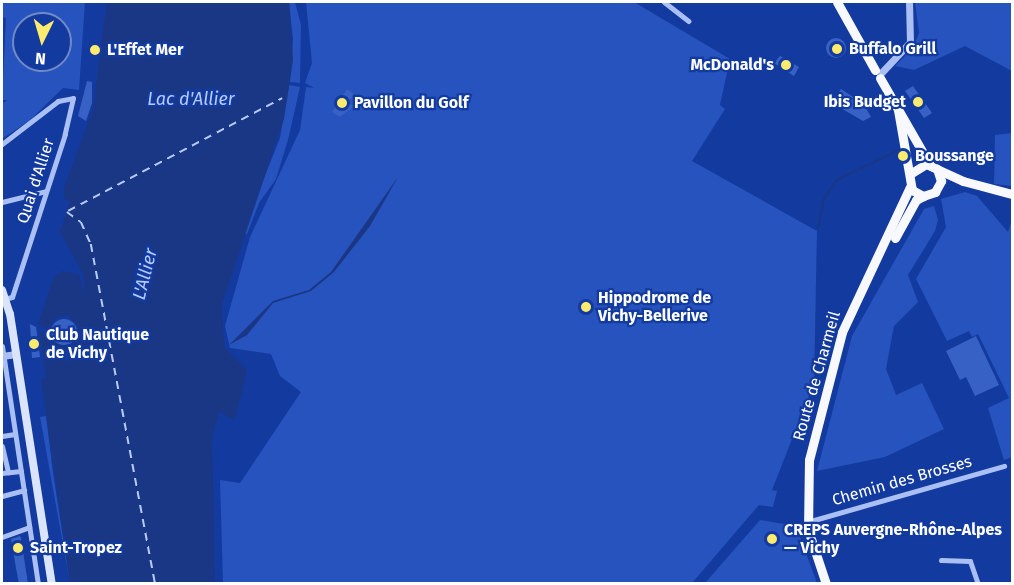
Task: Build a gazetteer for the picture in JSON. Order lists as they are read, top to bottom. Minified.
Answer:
{"streets":{"main road":["Route de Charmeil"],"street":["Quai d'Allier","Chemin des Brosses"]},"crossings":[["Route de Charmeil","Chemin des Brosses"]],"water":["Lac d'Allier","L'Allier"],"places":["Buffalo Grill","L'Effet Mer","McDonald's","Ibis Budget","Pavillon du Golf","Boussange","Hippodrome de Vichy-Bellerive","Club Nautique de Vichy","CREPS Auvergne-Rhône-Alpes — Vichy","Saint-Tropez"],"north":"bottom"}
